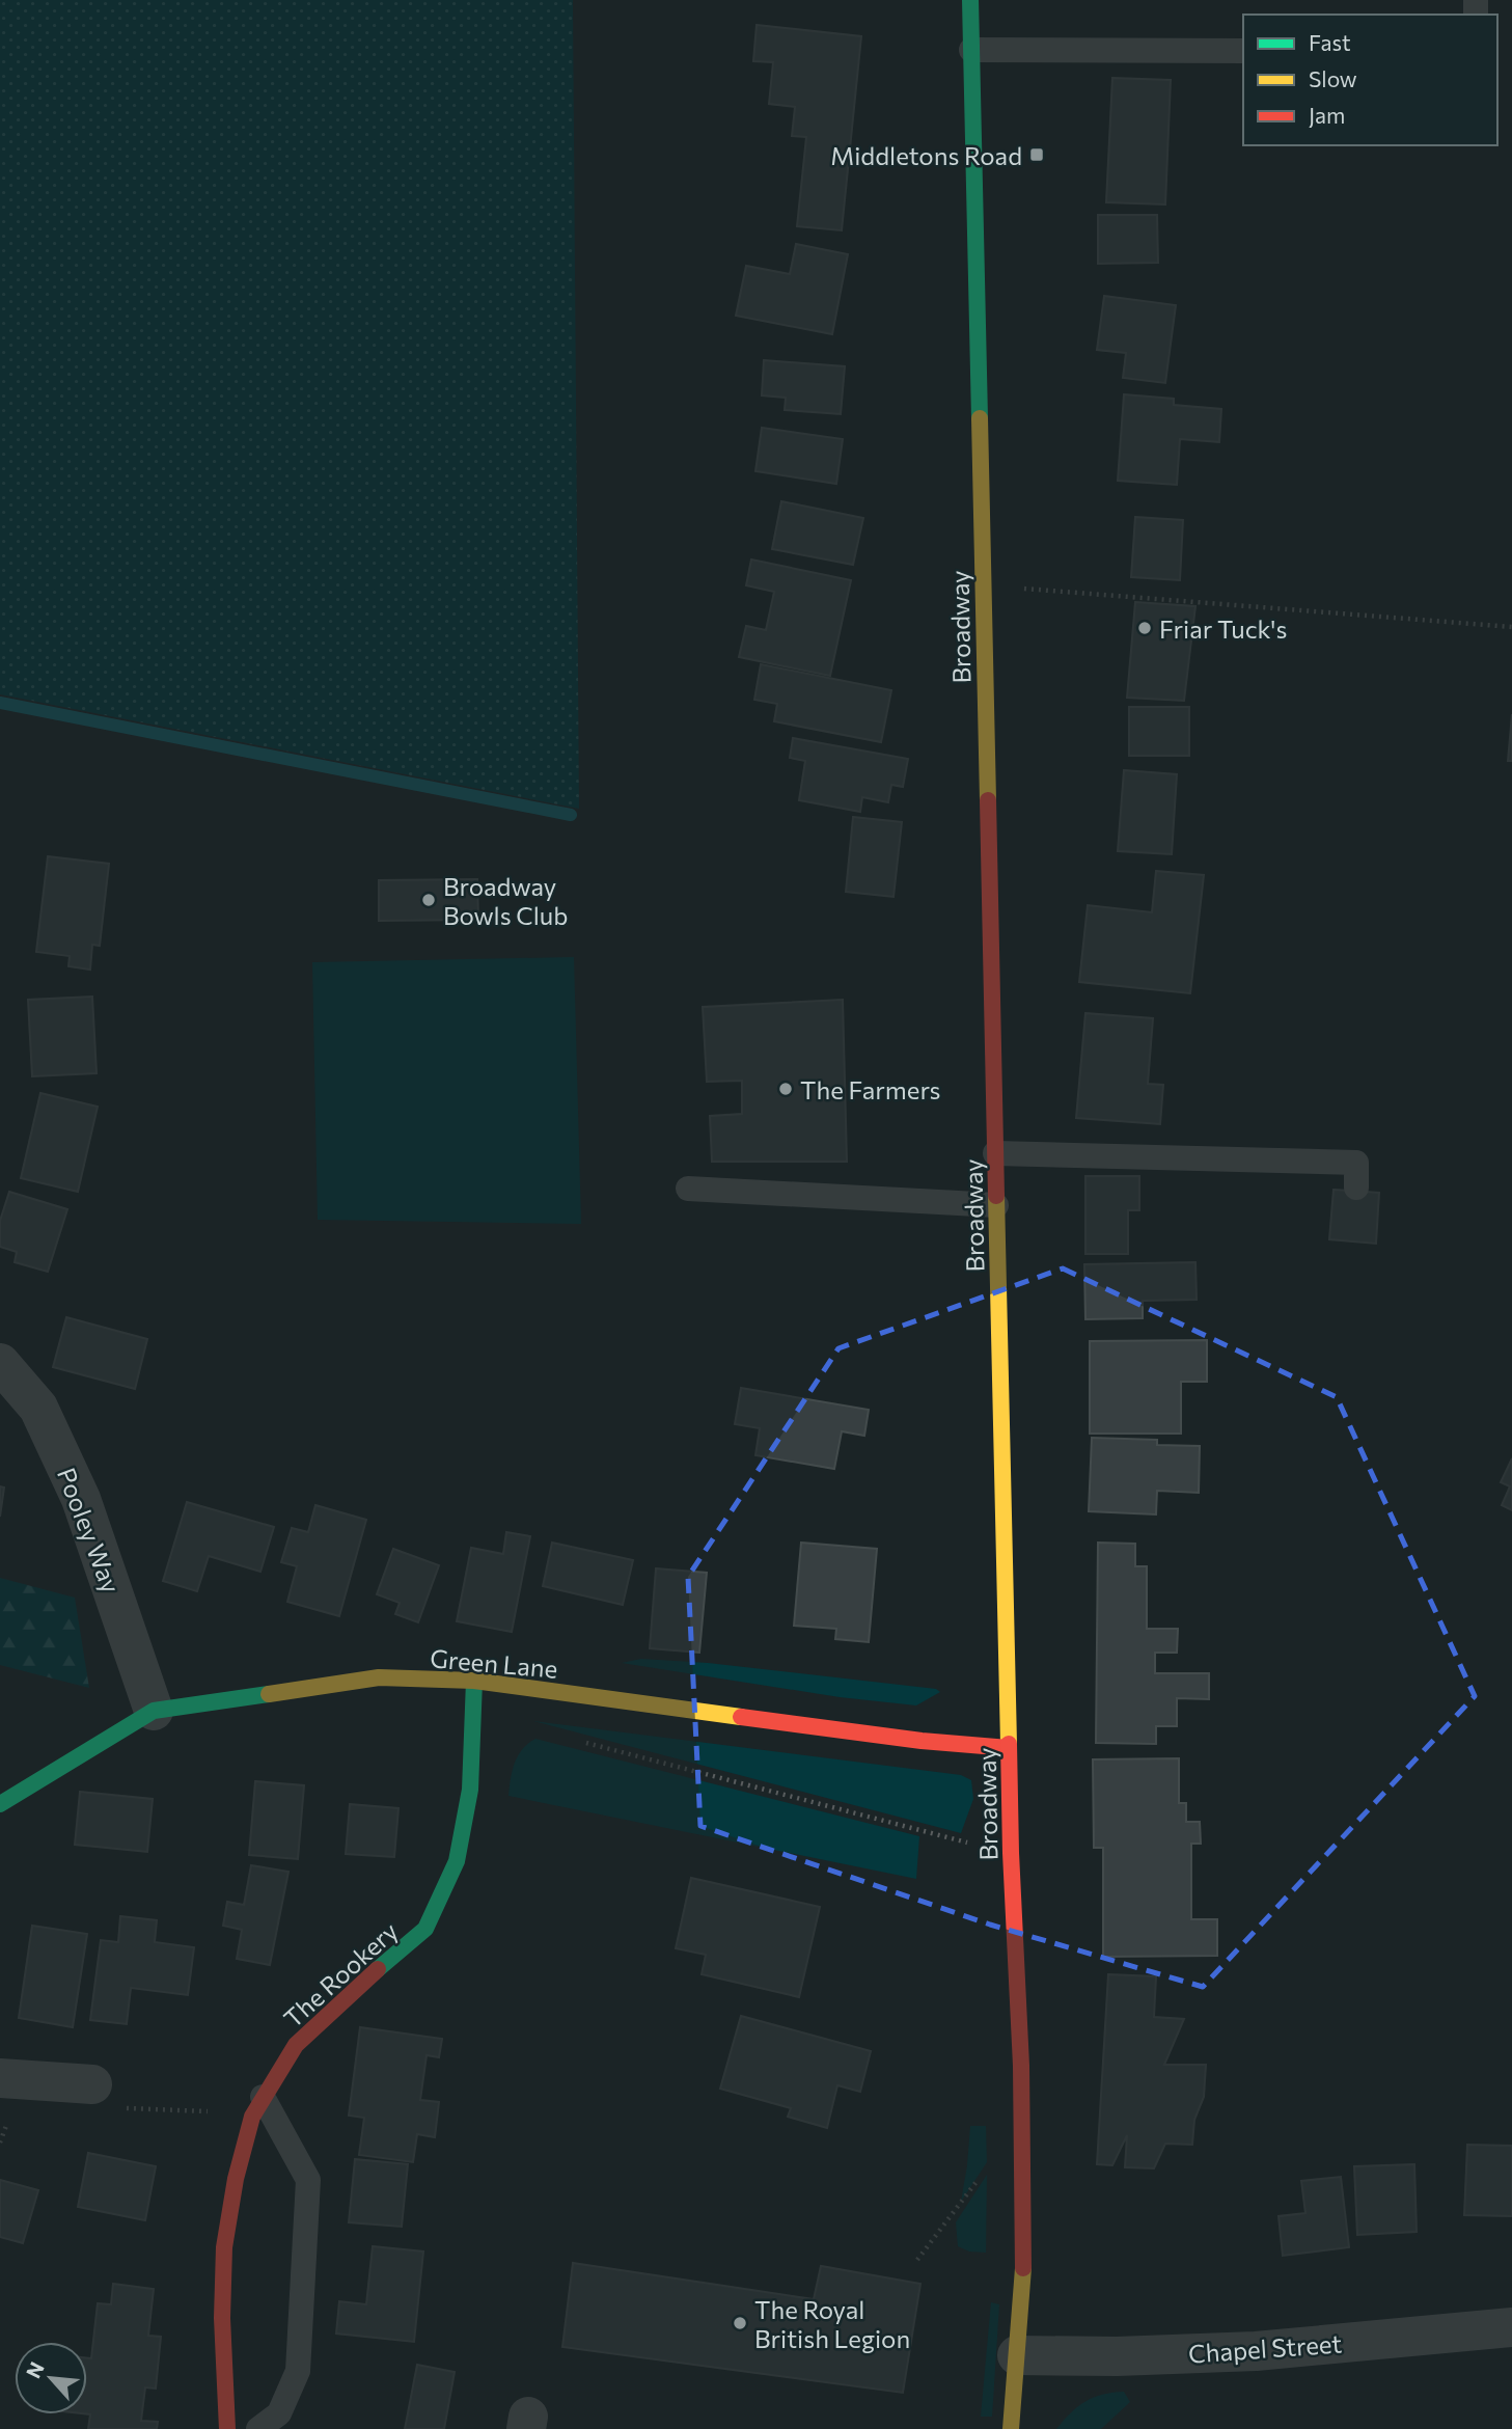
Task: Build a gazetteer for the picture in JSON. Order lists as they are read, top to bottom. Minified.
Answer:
{"streets":{"main road":["Broadway","Green Lane","The Rookery"],"street":["Pooley Way","Chapel Street"]},"crossings":[["Broadway","Green Lane"],["Broadway","Chapel Street"],["Pooley Way","Green Lane"],["Green Lane","The Rookery"]],"places":{"transit":["Middletons Road"],"other":["Friar Tuck's","Broadway Bowls Club","The Farmers","The Royal British Legion"]},"legend":["Fast","Slow","Jam"],"north":"top left"}
